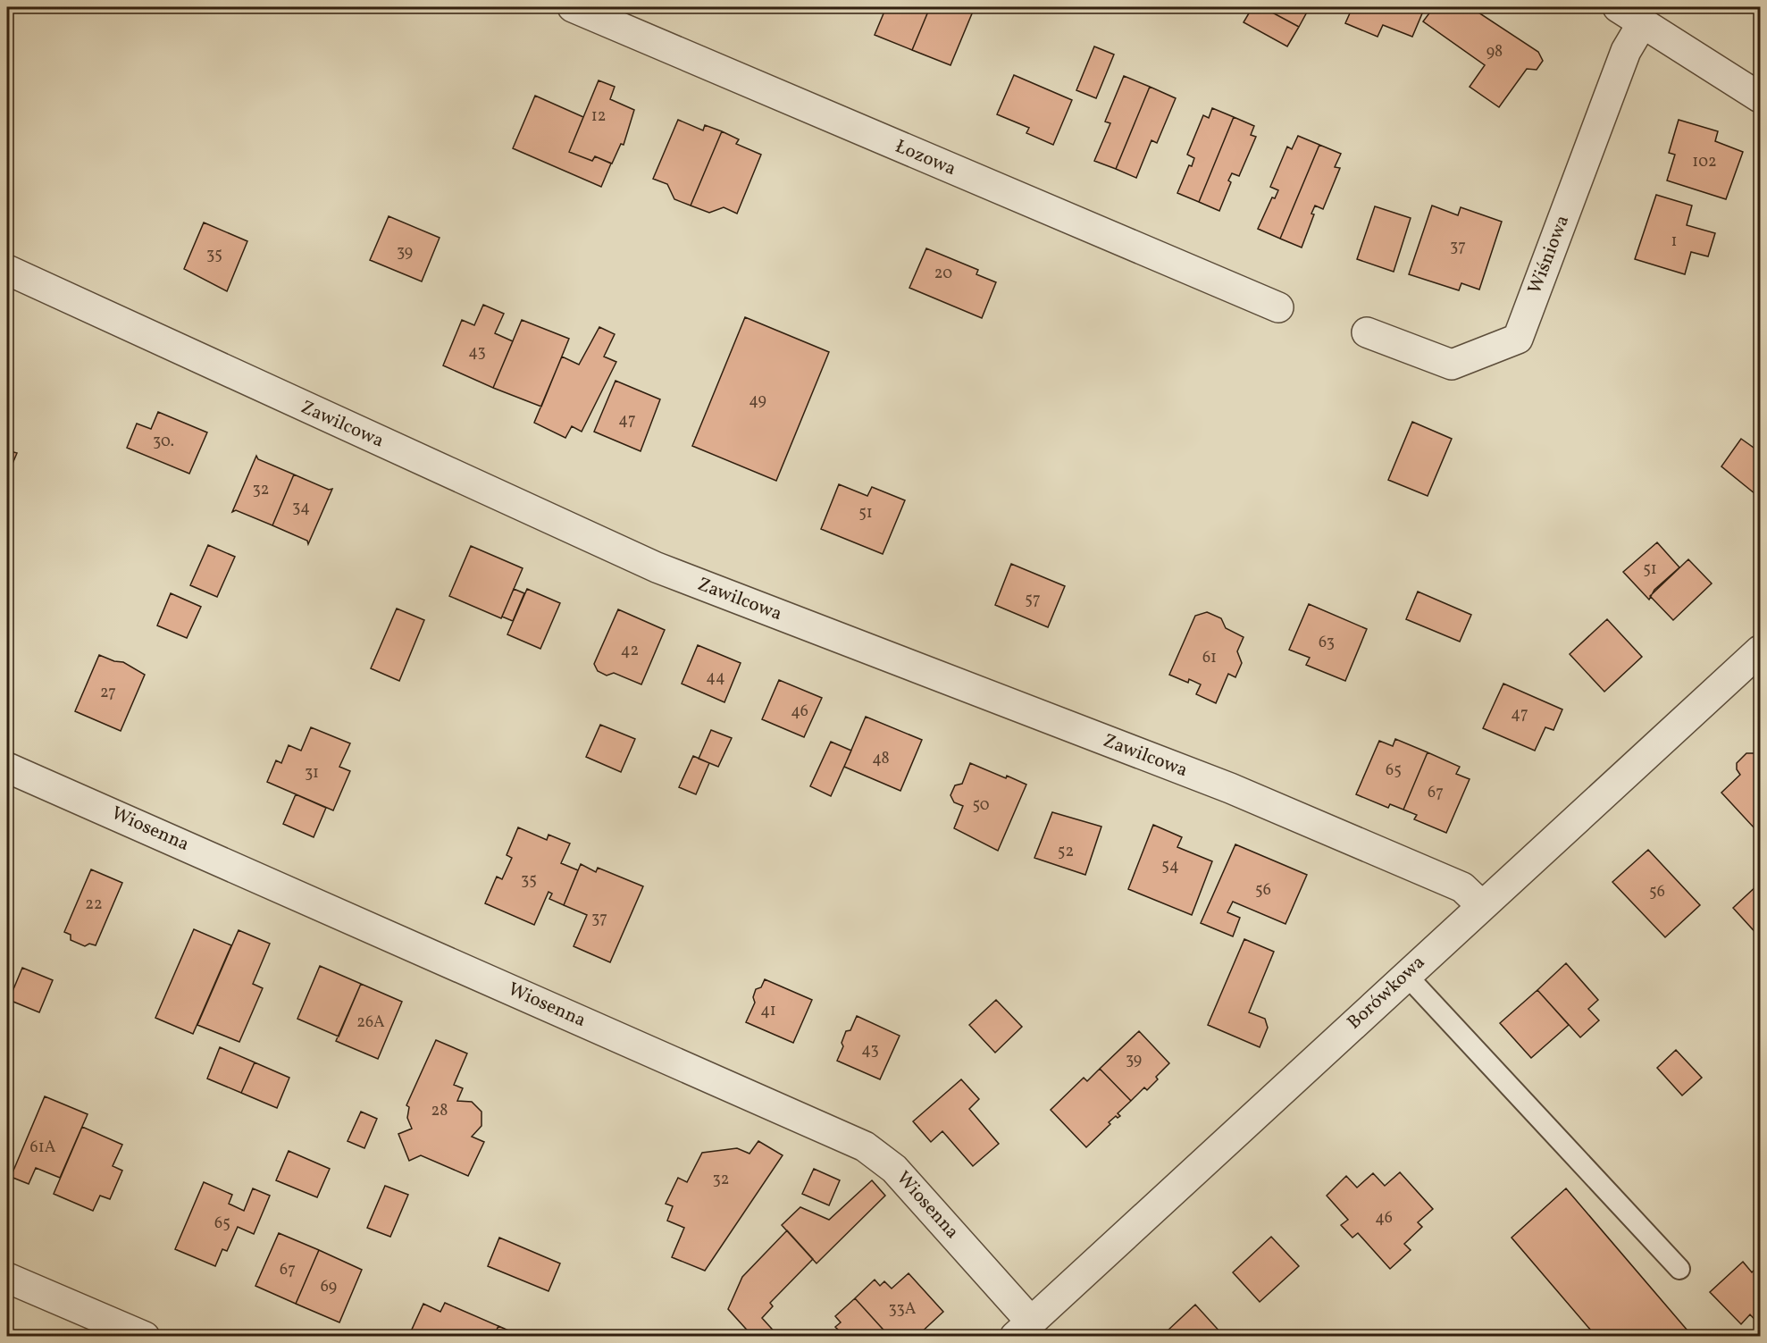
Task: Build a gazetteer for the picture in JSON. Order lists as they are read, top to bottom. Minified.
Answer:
{"streets":{"street":["Łozowa","Wiśniowa","Zawilcowa","Wiosenna","Borówkowa"]},"crossings":[["Zawilcowa","Borówkowa"],["Wiosenna","Borówkowa"]],"house_numbers":["98","12","102","1","37","39","35","20","43","49","47","30.","32","34","51","51","57","63","42","61","44","27","46","47","48","65","31","67","50","52","54","35","56","56","22","37","41","26A","43","39","28","61A","32","46","65","67","69","33A"]}
